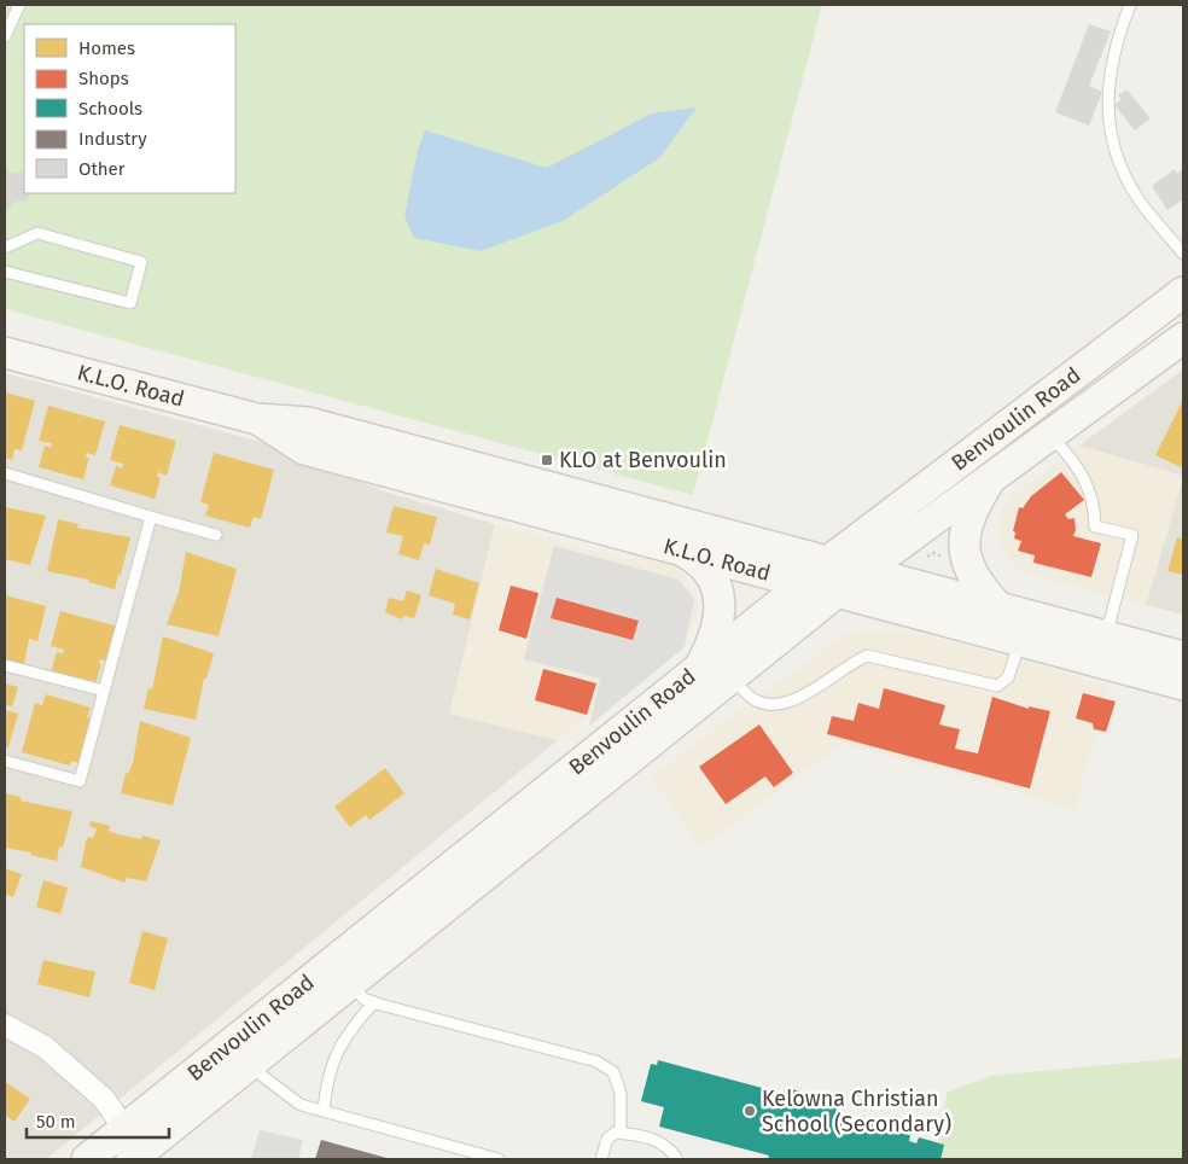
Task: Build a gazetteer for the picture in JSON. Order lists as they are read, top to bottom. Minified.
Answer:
{"streets":{"main road":["K.L.O. Road","Benvoulin Road"]},"crossings":[["K.L.O. Road","Benvoulin Road"]],"places":{"transit":["KLO at Benvoulin"],"other":["Kelowna Christian School (Secondary)"]},"legend":["Homes","Shops","Schools","Industry","Other"],"scale_bar":"50 m"}
